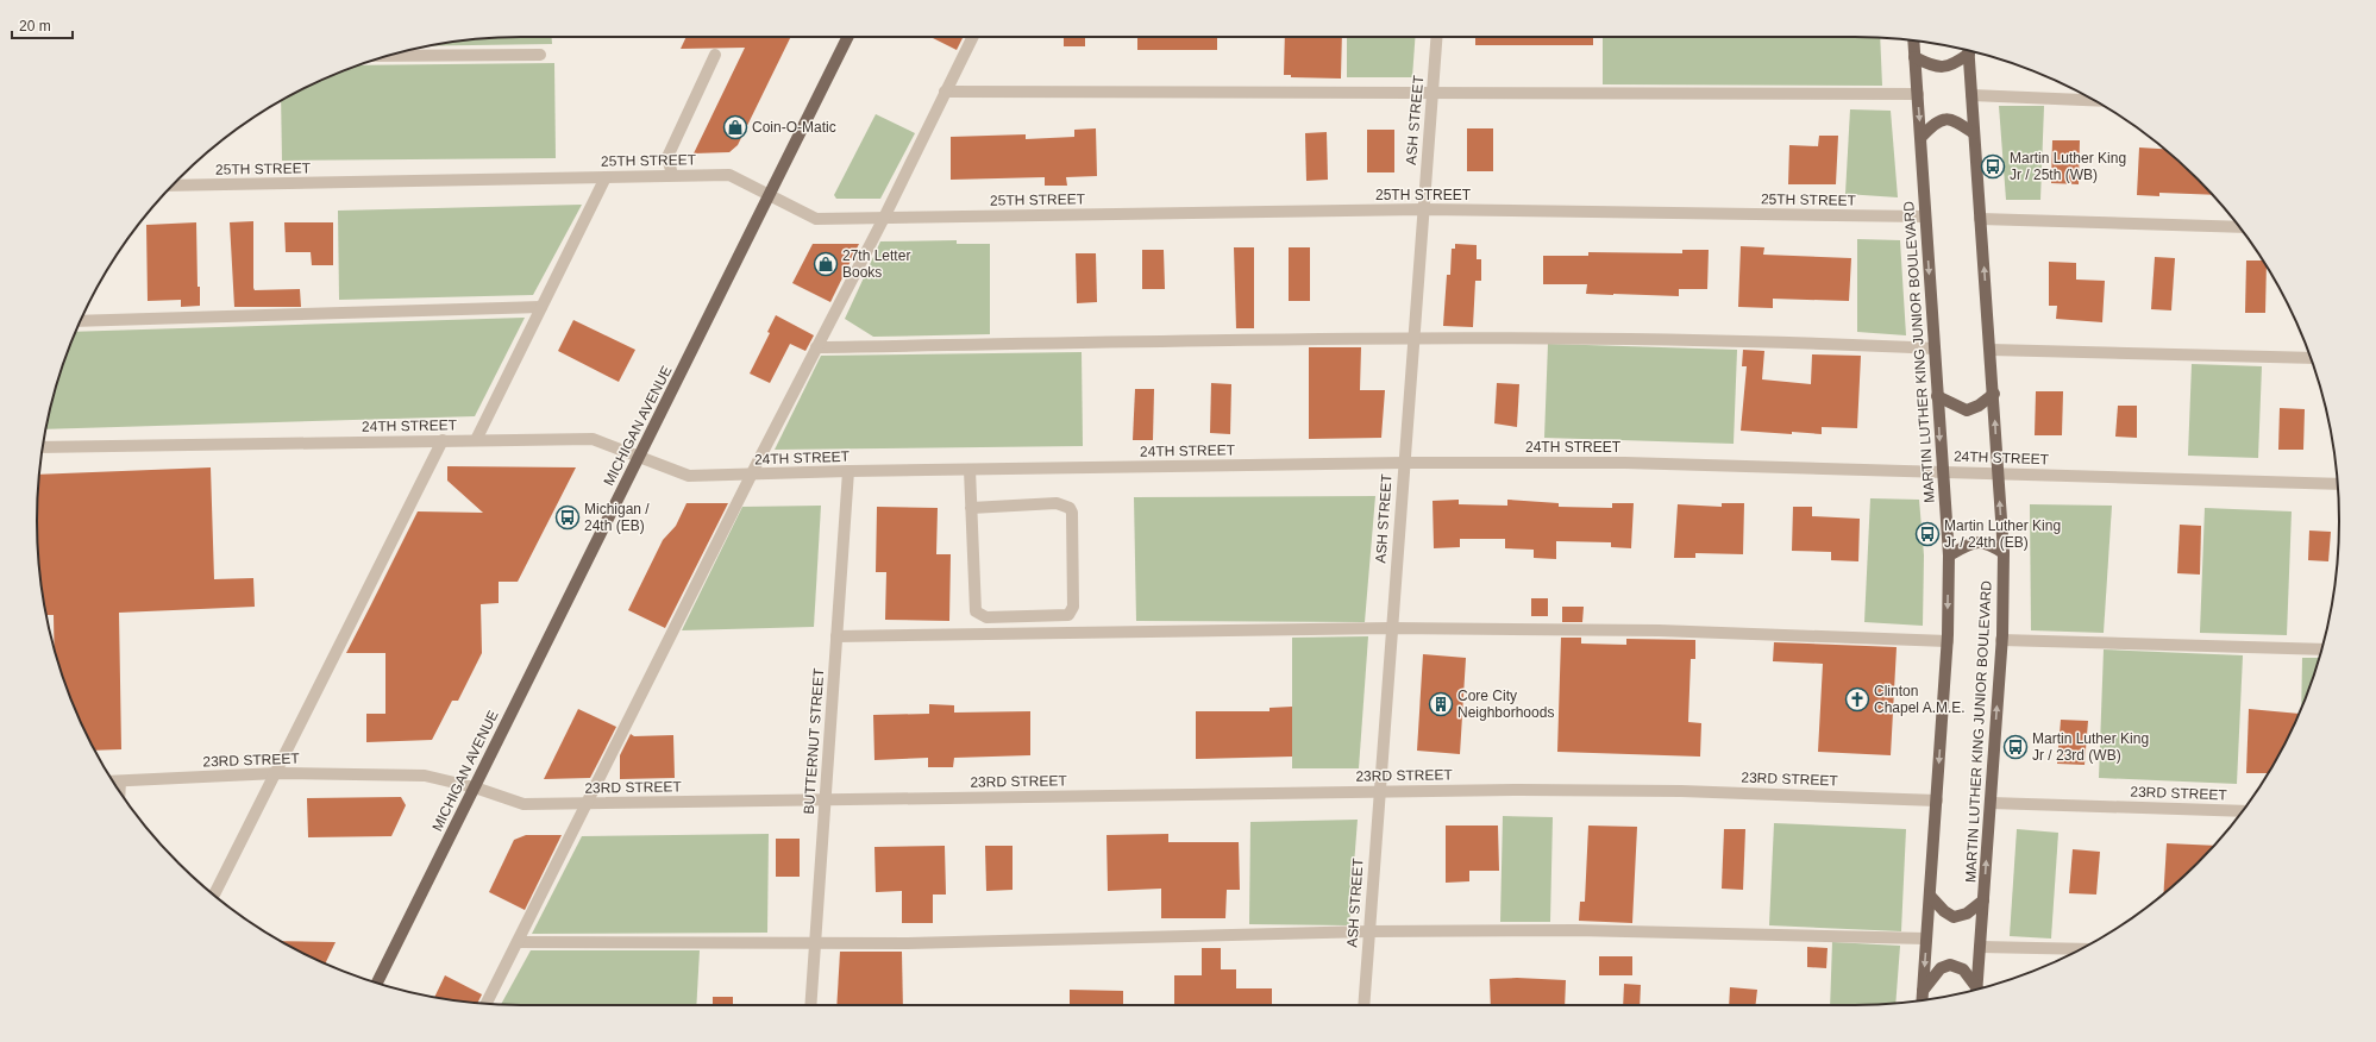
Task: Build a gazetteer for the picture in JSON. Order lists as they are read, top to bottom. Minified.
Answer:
{"streets":{"main road":["MARTIN LUTHER KING JUNIOR BOULEVARD","MICHIGAN AVENUE"],"street":["ASH STREET","25TH STREET","24TH STREET","BUTTERNUT STREET","23RD STREET"]},"crossings":[["ASH STREET","25TH STREET"],["ASH STREET","24TH STREET"],["ASH STREET","23RD STREET"],["25TH STREET","MARTIN LUTHER KING JUNIOR BOULEVARD"],["25TH STREET","MICHIGAN AVENUE"],["MARTIN LUTHER KING JUNIOR BOULEVARD","24TH STREET"],["MARTIN LUTHER KING JUNIOR BOULEVARD","23RD STREET"],["24TH STREET","MICHIGAN AVENUE"],["24TH STREET","BUTTERNUT STREET"],["MICHIGAN AVENUE","23RD STREET"],["BUTTERNUT STREET","23RD STREET"]],"places":{"shop":["Coin-O-Matic","27th Letter Books"],"bus stop":["Martin Luther King Jr / 25th (WB)","Michigan / 24th (EB)","Martin Luther King Jr / 24th (EB)","Martin Luther King Jr / 23rd (WB)"],"church":["Clinton Chapel A.M.E."],"building":["Core City Neighborhoods"]},"scale_bar":"20 m"}
